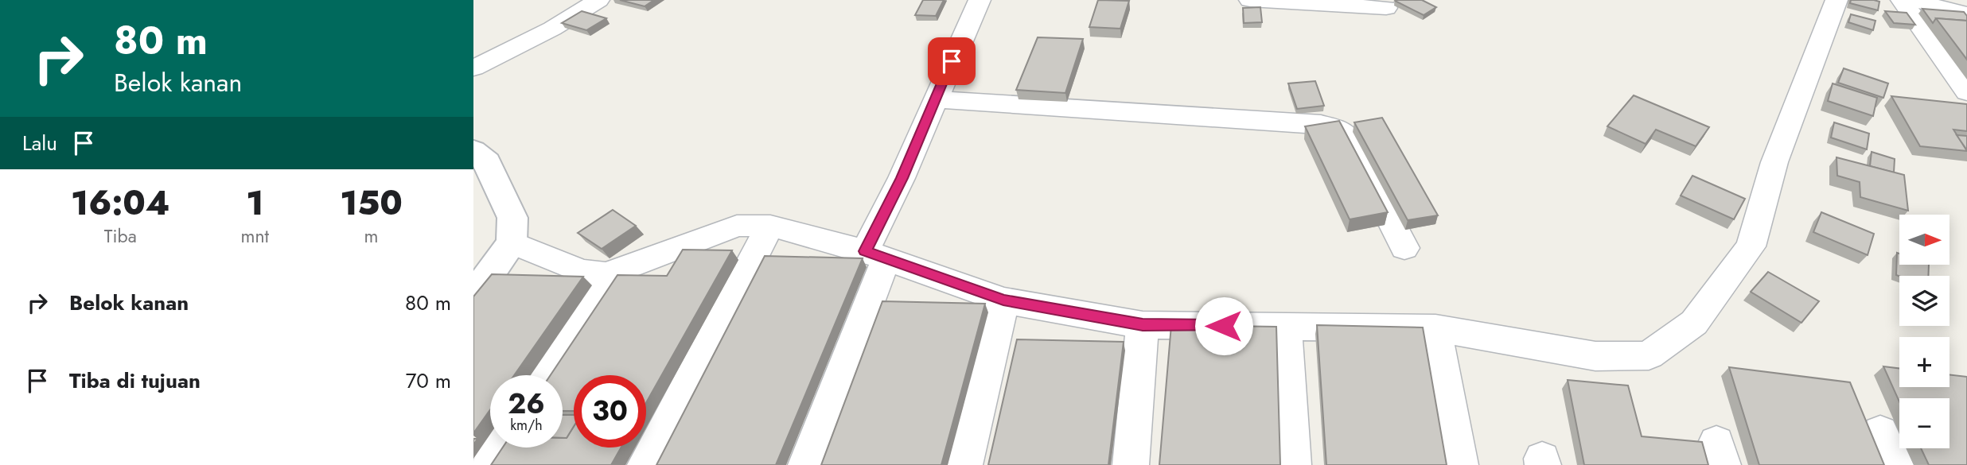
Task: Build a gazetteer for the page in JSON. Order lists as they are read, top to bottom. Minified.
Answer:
{"north":"right","page":{"turn":["80 m","Belok kanan"],"then":"Lalu","eta":["16:04","Tiba","1","mnt","150","m"],"map_buttons":["+","−"],"list":[{"name":"Belok kanan","value":"80 m"},{"name":"Tiba di tujuan","value":"70 m"}],"speed":"26 km/h","limit":"30"}}
